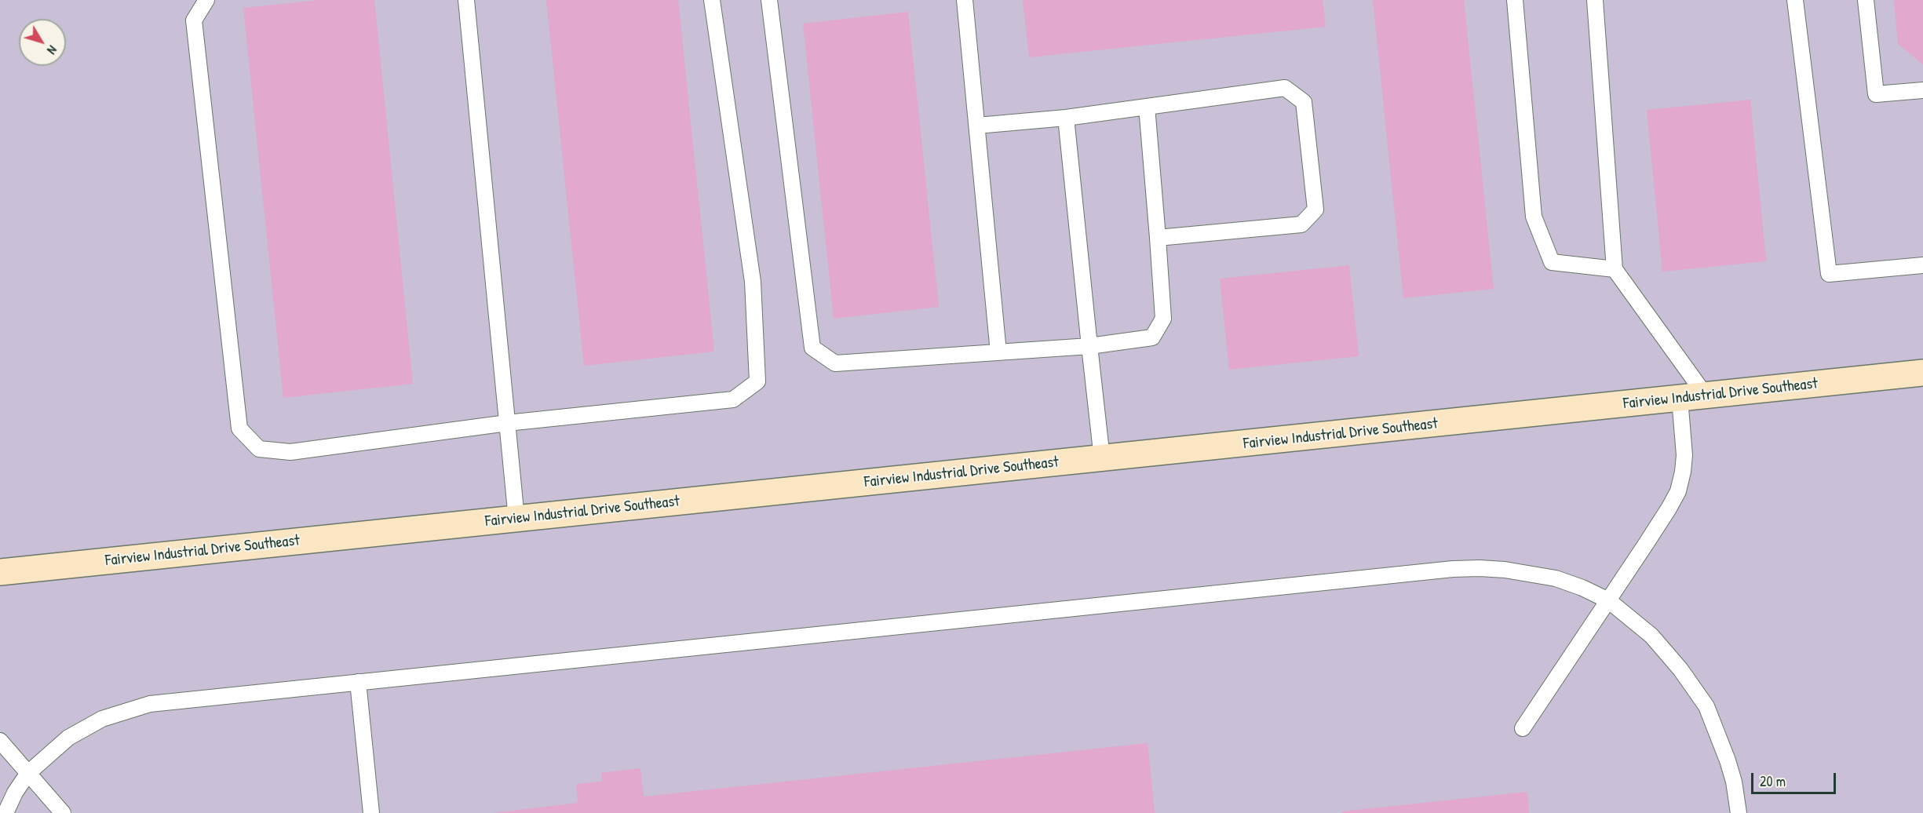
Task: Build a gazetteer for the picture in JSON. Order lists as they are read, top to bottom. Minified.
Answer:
{"streets":{"main road":["Fairview Industrial Drive Southeast"]},"scale_bar":"20 m","north":"bottom right"}
